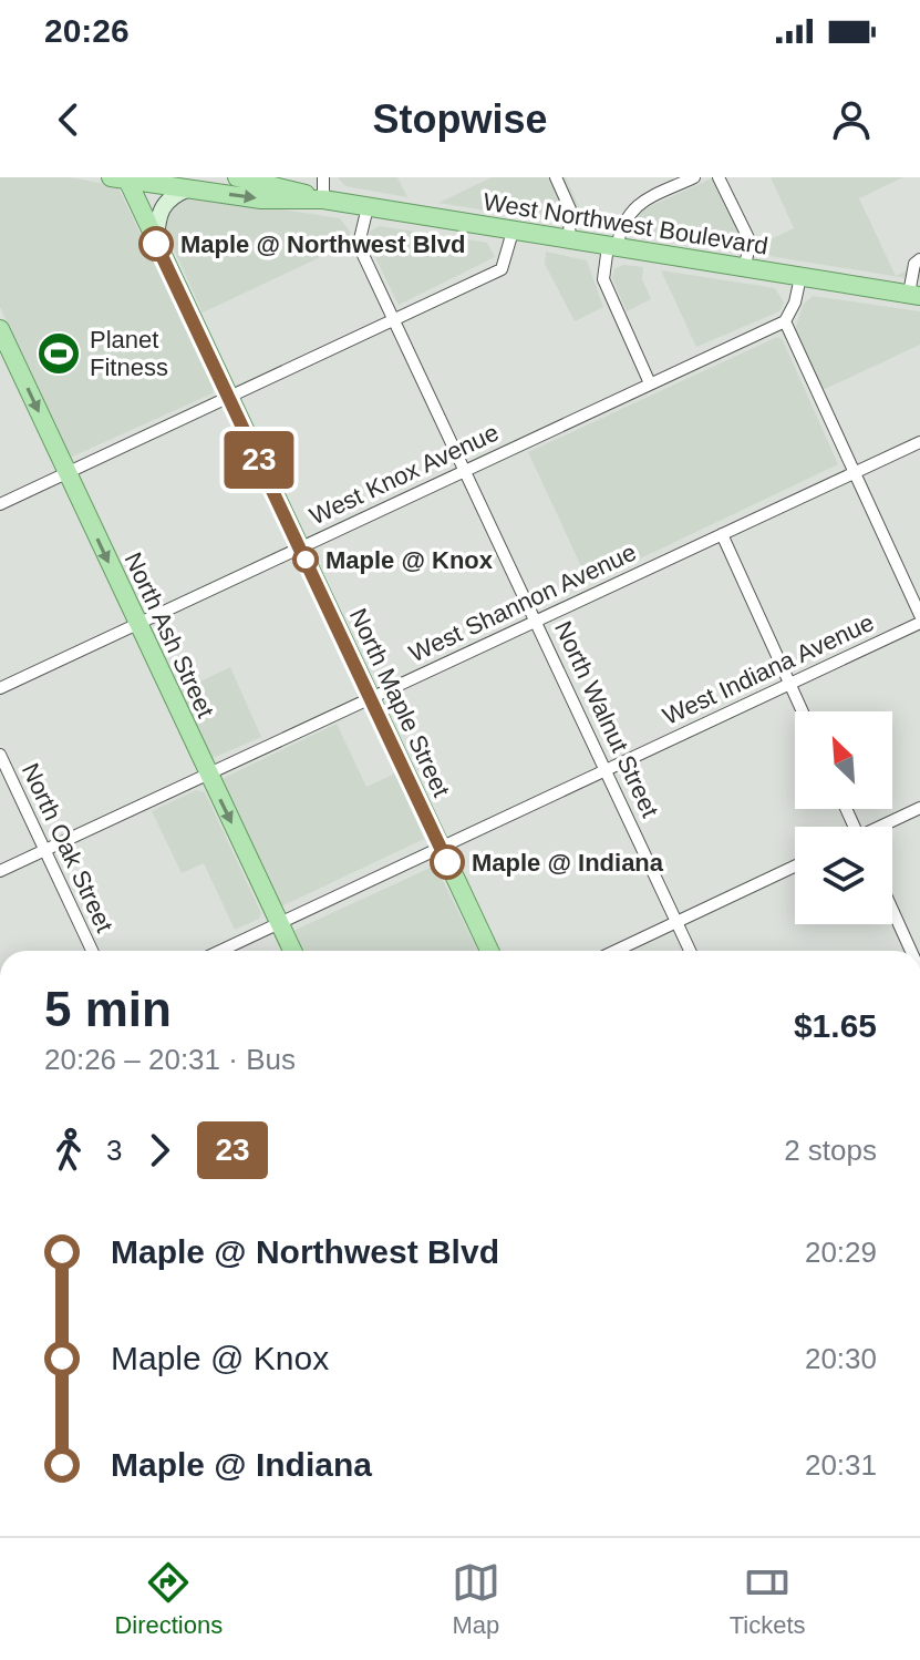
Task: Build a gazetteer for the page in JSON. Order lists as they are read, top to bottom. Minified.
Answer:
{"streets":{"main road":["West Northwest Boulevard","North Ash Street","North Maple Street"],"street":["West Knox Avenue","West Shannon Avenue","West Indiana Avenue","North Walnut Street","North Oak Street"]},"crossings":[["West Northwest Boulevard","North Walnut Street"],["West Knox Avenue","North Ash Street"],["West Knox Avenue","North Maple Street"],["West Knox Avenue","North Walnut Street"],["West Shannon Avenue","North Ash Street"],["West Shannon Avenue","North Maple Street"],["West Shannon Avenue","North Walnut Street"],["West Shannon Avenue","North Oak Street"],["North Ash Street","West Indiana Avenue"],["West Indiana Avenue","North Maple Street"],["West Indiana Avenue","North Walnut Street"]],"one_way":["North Ash Street"],"places":{"other":["Maple @ Northwest Blvd","Maple @ Knox","Maple @ Indiana"],"sports":["Planet Fitness"]},"lines":["bus line 23"],"north":"top left","page":{"status":"20:26","header":"Stopwise","on_map":"23","heading":["5 min","20:26 – 20:31 · Bus","$1.65"],"legs":["3","23","2 stops"],"list":[{"name":"Maple @ Northwest Blvd","value":"20:29"},{"name":"Maple @ Knox","value":"20:30"},{"name":"Maple @ Indiana","value":"20:31"}],"tabs":["Directions","Map","Tickets"]}}
